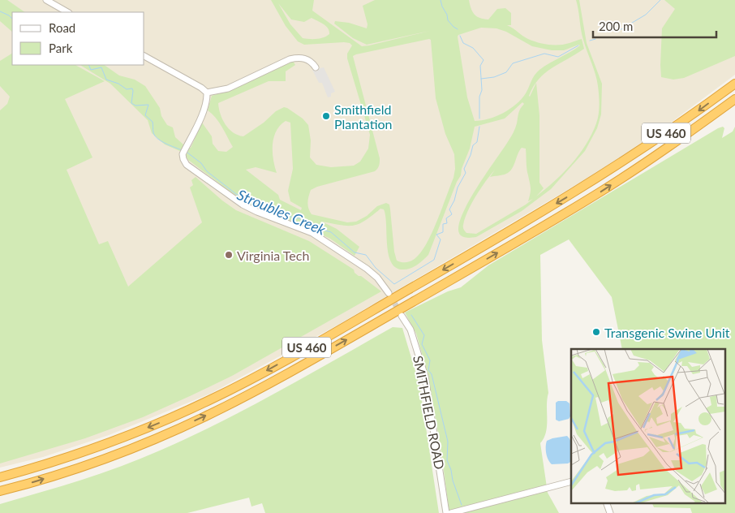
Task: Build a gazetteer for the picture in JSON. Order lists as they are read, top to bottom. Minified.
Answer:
{"streets":{"highway":["US 460"],"street":["SMITHFIELD ROAD"]},"water":["Stroubles Creek"],"places":["Smithfield Plantation","Virginia Tech","Transgenic Swine Unit"],"legend":["Road","Park"],"scale_bar":"200 m"}
